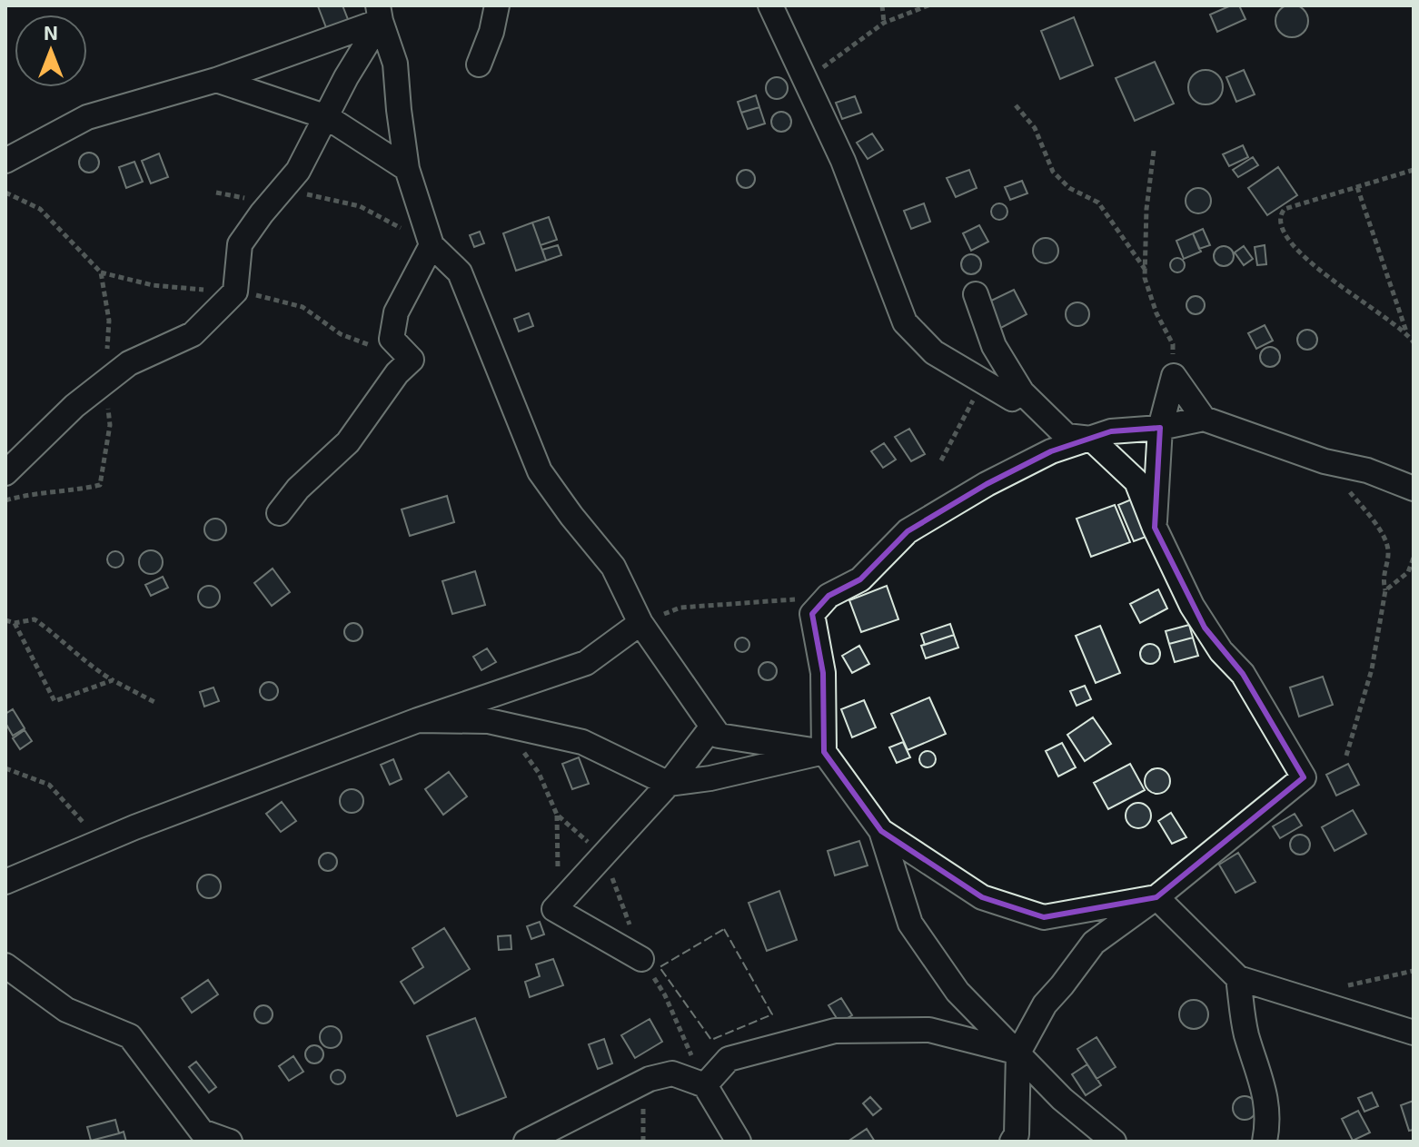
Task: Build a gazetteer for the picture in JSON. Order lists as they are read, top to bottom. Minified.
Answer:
{"north":"top"}
